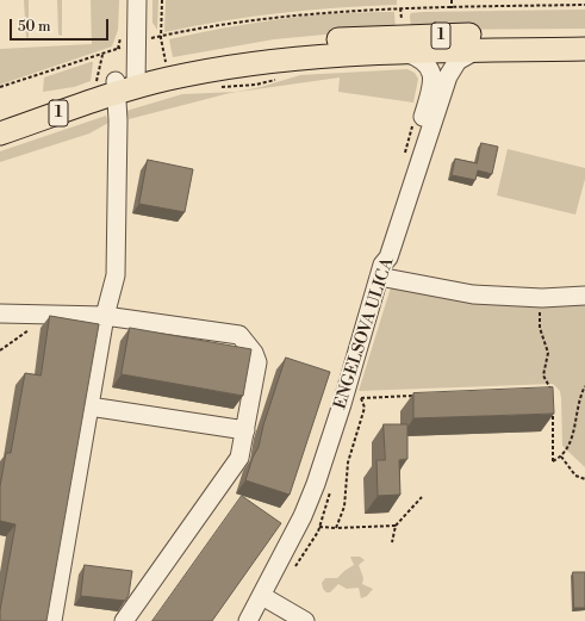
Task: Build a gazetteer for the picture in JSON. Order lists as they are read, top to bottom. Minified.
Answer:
{"streets":{"main road":["1"],"street":["ENGELSOVA ULICA"]},"crossings":[["1","ENGELSOVA ULICA"]],"scale_bar":"50 m"}
